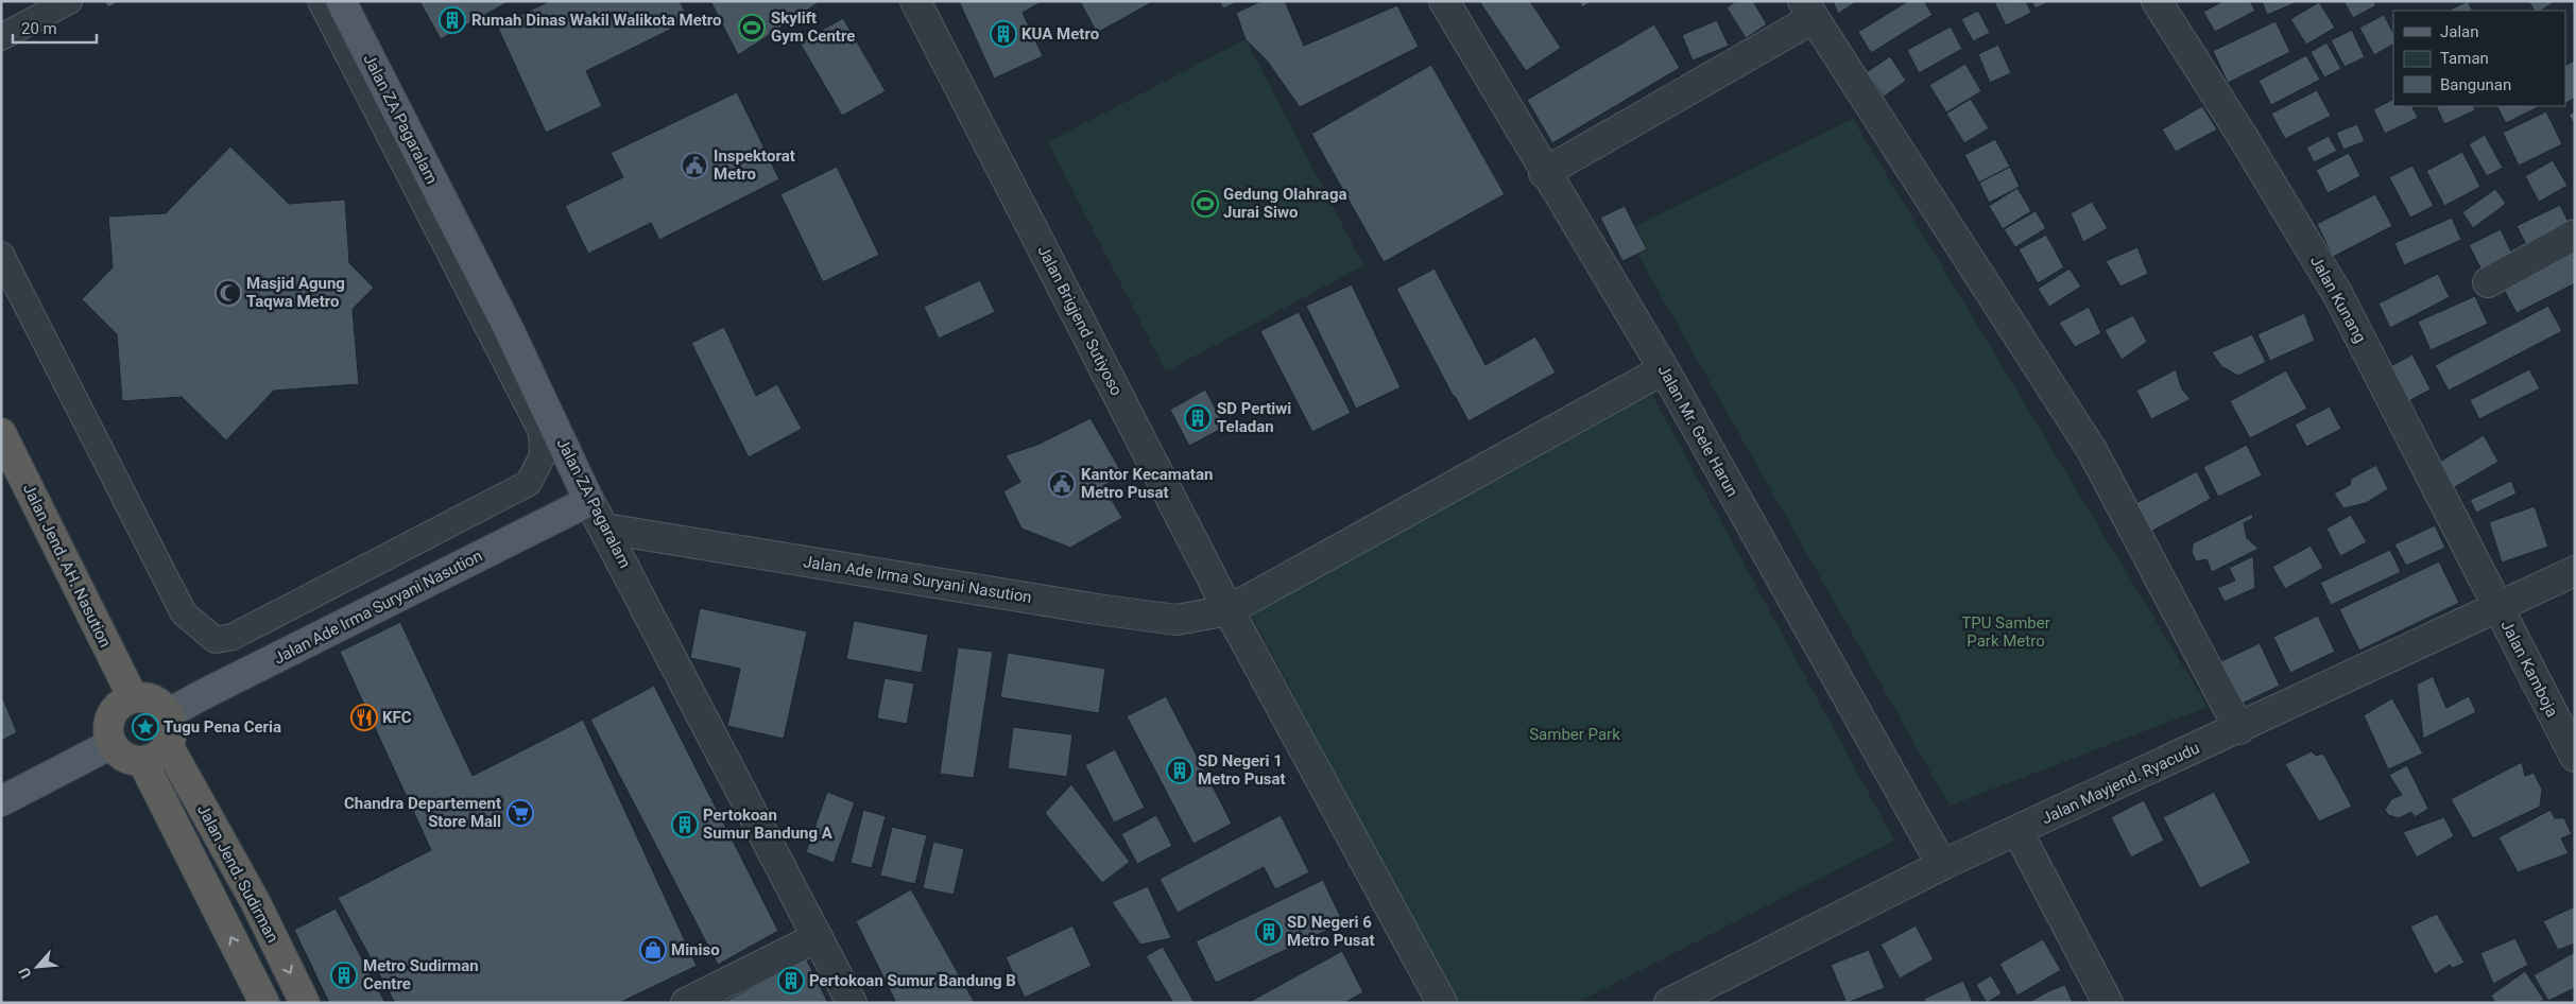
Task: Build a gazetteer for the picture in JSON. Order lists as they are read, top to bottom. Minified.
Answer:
{"streets":{"highway":["Jalan Jend. AH. Nasution","Jalan Jend. Sudirman"],"main road":["Jalan ZA Pagaralam","Jalan Ade Irma Suryani Nasution"],"street":["Jalan Kunang","Jalan Brigjend Sutiyoso","Jalan Mr. Gele Harun","Jalan Kamboja","Jalan Mayjend. Ryacudu"]},"crossings":[["Jalan ZA Pagaralam","Jalan Ade Irma Suryani Nasution"],["Jalan Kunang","Jalan Kamboja"],["Jalan Kunang","Jalan Mayjend. Ryacudu"],["Jalan Brigjend Sutiyoso","Jalan Ade Irma Suryani Nasution"],["Jalan Mr. Gele Harun","Jalan Ade Irma Suryani Nasution"],["Jalan Mr. Gele Harun","Jalan Mayjend. Ryacudu"],["Jalan Jend. AH. Nasution","Jalan Ade Irma Suryani Nasution"],["Jalan Jend. AH. Nasution","Jalan Jend. Sudirman"],["Jalan Ade Irma Suryani Nasution","Jalan Jend. Sudirman"],["Jalan Kamboja","Jalan Mayjend. Ryacudu"]],"parks":["TPU Samber Park Metro","Samber Park"],"places":{"building":["Rumah Dinas Wakil Walikota Metro","KUA Metro","SD Pertiwi Teladan","SD Negeri 1 Metro Pusat","Pertokoan Sumur Bandung A","SD Negeri 6 Metro Pusat","Metro Sudirman Centre","Pertokoan Sumur Bandung B"],"sports":["Skylift Gym Centre","Gedung Olahraga Jurai Siwo"],"public building":["Inspektorat Metro","Kantor Kecamatan Metro Pusat"],"mosque":["Masjid Agung Taqwa Metro"],"restaurant":["KFC"],"place":["Tugu Pena Ceria"],"supermarket":["Chandra Departement Store Mall"],"shop":["Miniso"]},"legend":["Jalan","Taman","Bangunan"],"scale_bar":"20 m","north":"bottom left"}
